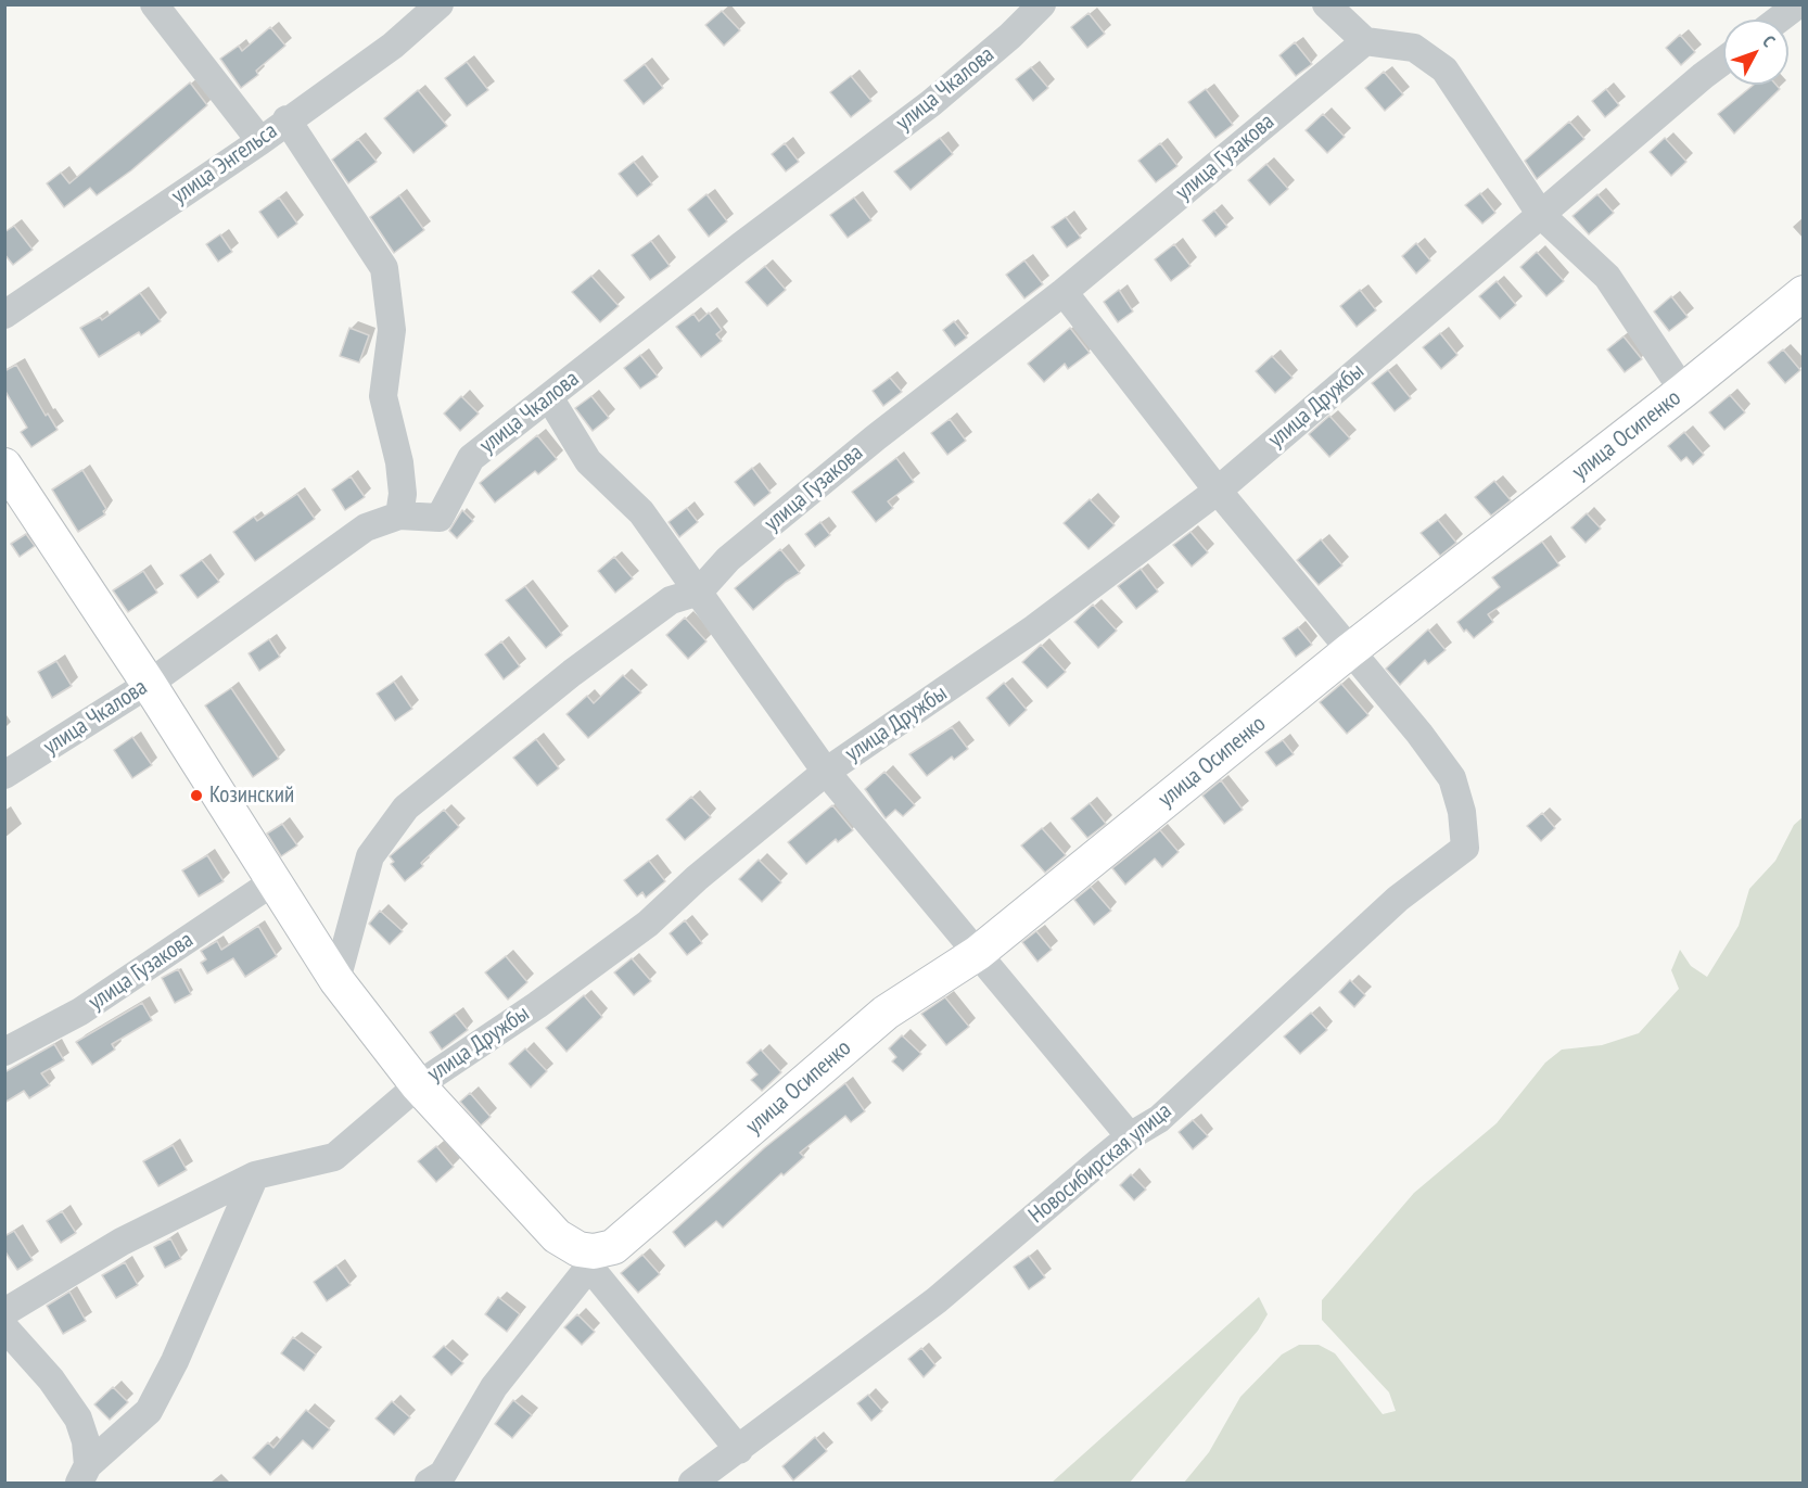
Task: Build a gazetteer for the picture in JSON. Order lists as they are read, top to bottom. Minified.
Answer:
{"streets":{"main road":["улица Осипенко"],"street":["улица Чкалова","улица Гузакова","улица Энгельса","улица Дружбы","Новосибирская улица"]},"crossings":[["улица Осипенко","Новосибирская улица"]],"places":["Козинский"],"north":"top right"}
